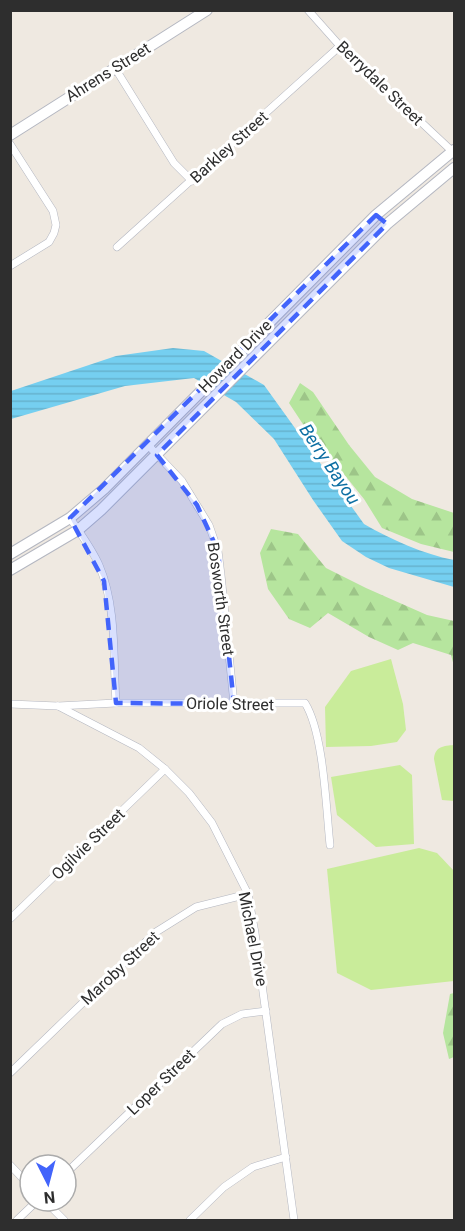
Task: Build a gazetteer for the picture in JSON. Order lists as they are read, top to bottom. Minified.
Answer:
{"streets":{"main road":["Ahrens Street","Howard Drive"],"street":["Berrydale Street","Barkley Street","Bosworth Street","Oriole Street","Ogilvie Street","Michael Drive","Maroby Street","Loper Street"]},"crossings":[["Berrydale Street","Barkley Street"],["Berrydale Street","Howard Drive"],["Howard Drive","Bosworth Street"],["Bosworth Street","Oriole Street"],["Oriole Street","Michael Drive"],["Ogilvie Street","Michael Drive"],["Michael Drive","Maroby Street"],["Michael Drive","Loper Street"]],"water":["Berry Bayou"],"north":"bottom"}
